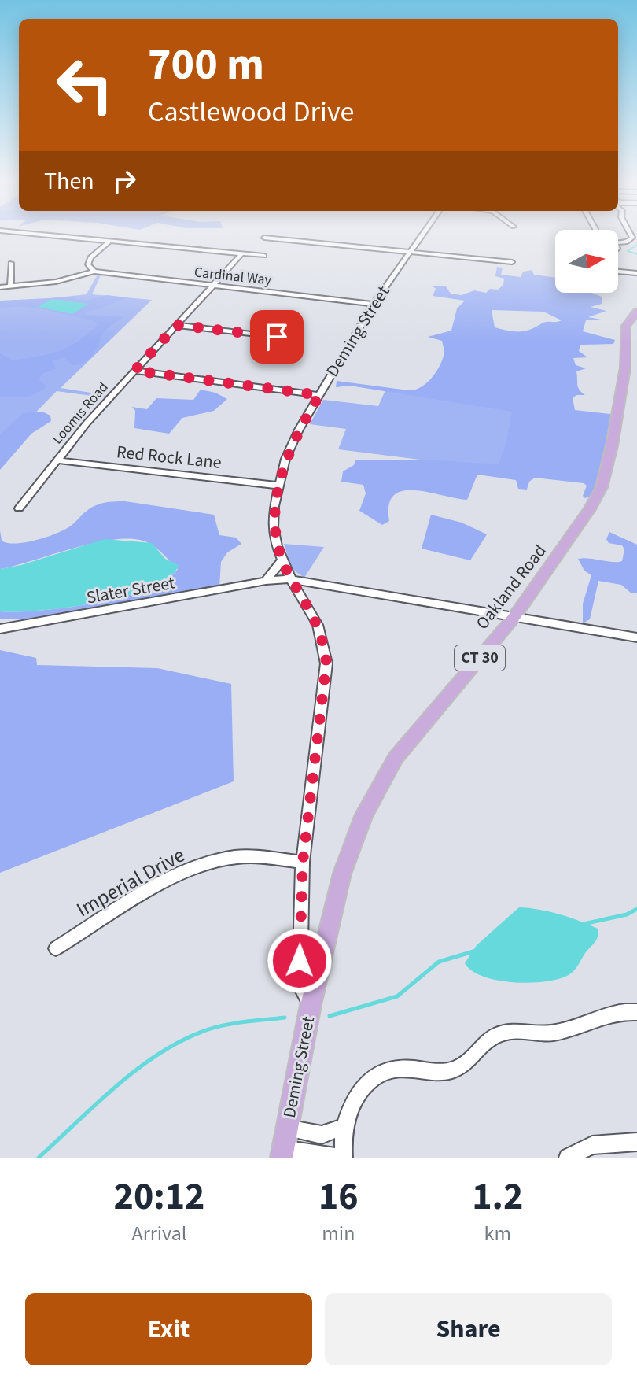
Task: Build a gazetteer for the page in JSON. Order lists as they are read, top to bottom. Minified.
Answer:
{"streets":{"main road":["Deming Street","Oakland Road","CT 30"],"street":["Cardinal Way","Loomis Road","Red Rock Lane","Slater Street","Imperial Drive"]},"crossings":[["Cardinal Way","Deming Street"],["Cardinal Way","Loomis Road"],["Deming Street","Red Rock Lane"],["Deming Street","Oakland Road"],["Deming Street","Slater Street"],["Deming Street","Imperial Drive"],["Loomis Road","Red Rock Lane"],["Oakland Road","Slater Street"]],"north":"right","page":{"turn":["700 m","Castlewood Drive"],"then":"Then","eta":["20:12","Arrival","16","min","1.2","km"],"buttons":["Exit","Share"]}}
